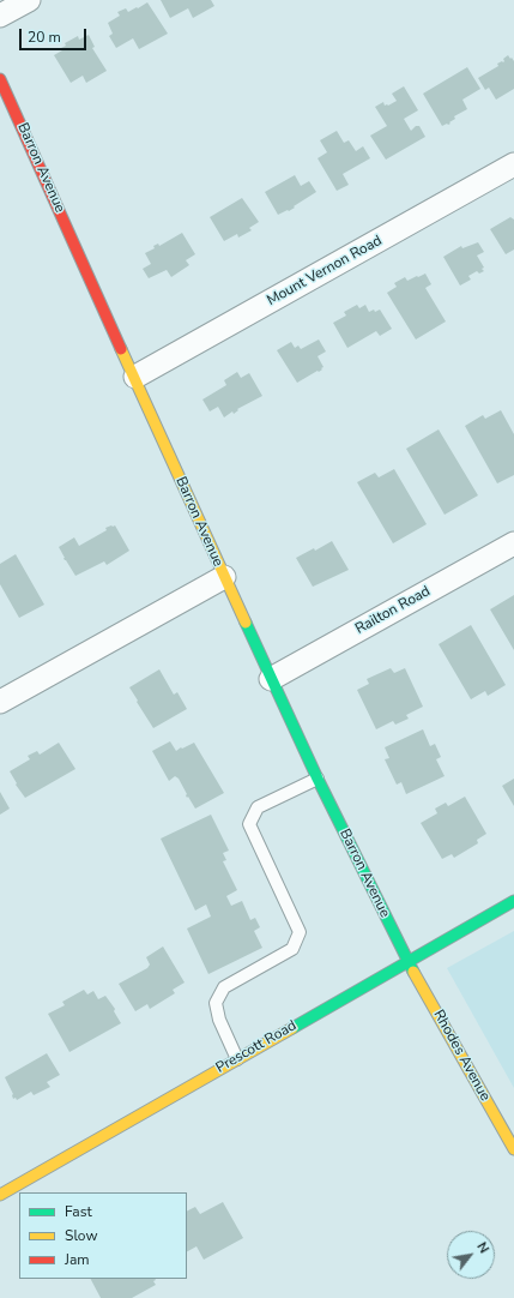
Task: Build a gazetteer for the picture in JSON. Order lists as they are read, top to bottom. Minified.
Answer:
{"streets":{"main road":["Barron Avenue","Prescott Road","Rhodes Avenue"],"street":["Mount Vernon Road","Railton Road"]},"crossings":[["Barron Avenue","Mount Vernon Road"],["Barron Avenue","Railton Road"],["Barron Avenue","Prescott Road"],["Barron Avenue","Rhodes Avenue"],["Prescott Road","Rhodes Avenue"]],"legend":["Fast","Slow","Jam"],"scale_bar":"20 m","north":"top right"}
